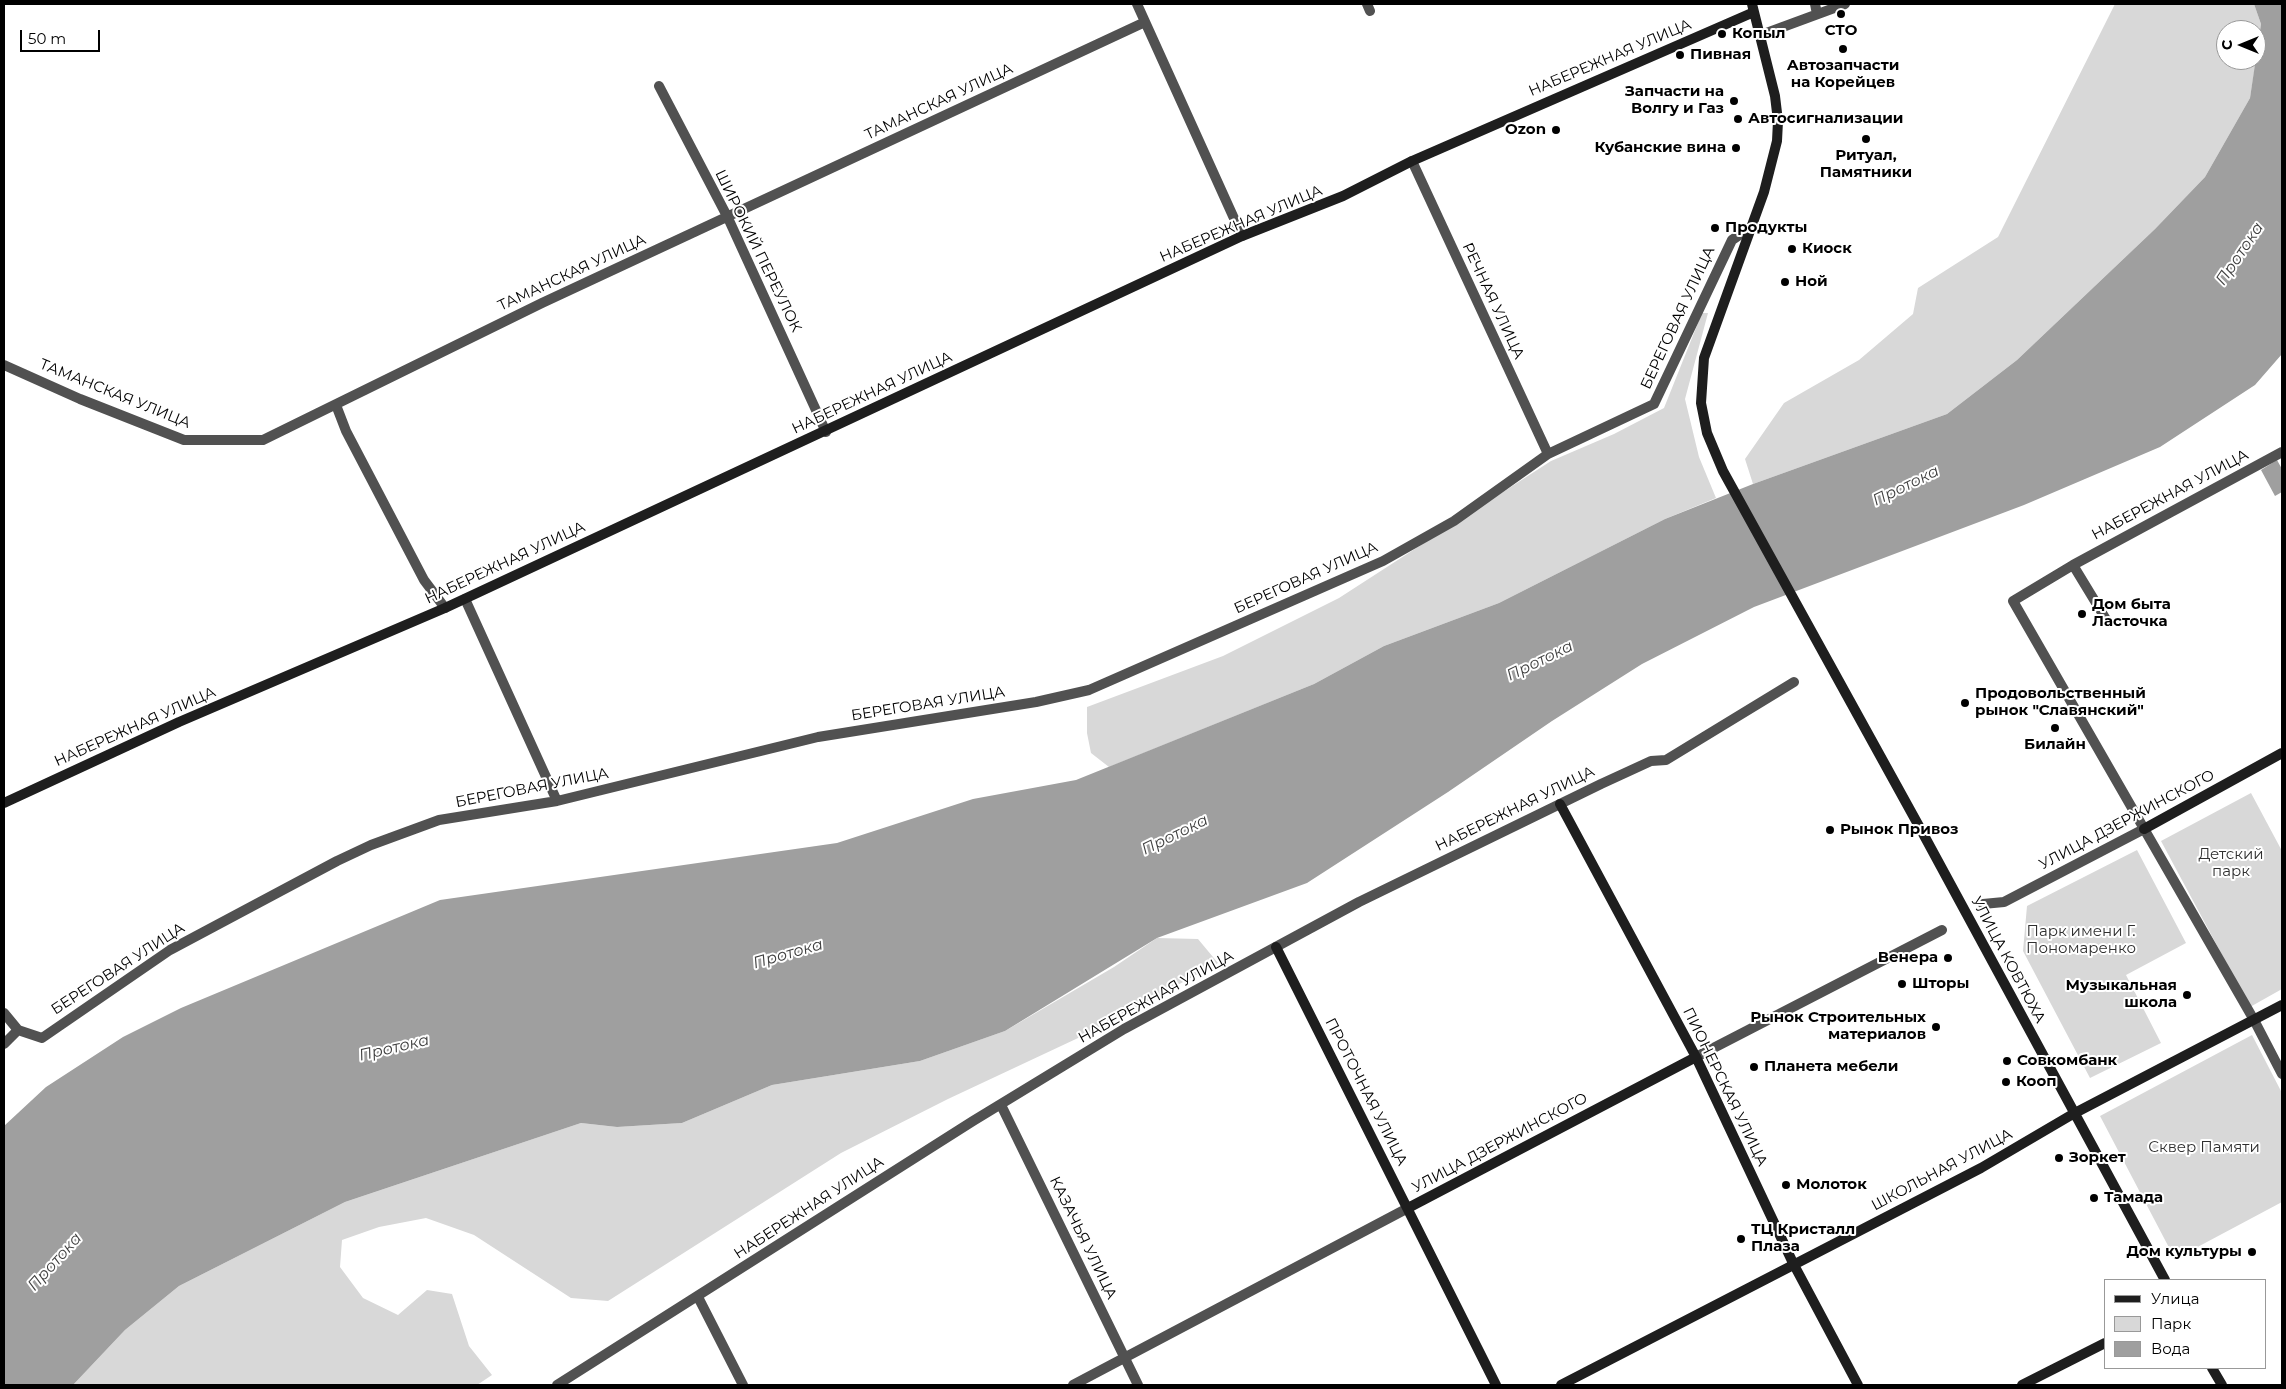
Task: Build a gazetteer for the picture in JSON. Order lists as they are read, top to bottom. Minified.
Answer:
{"streets":{"street":["НАБЕРЕЖНАЯ УЛИЦА","ТАМАНСКАЯ УЛИЦА","ШИРОКИЙ ПЕРЕУЛОК","РЕЧНАЯ УЛИЦА","БЕРЕГОВАЯ УЛИЦА","УЛИЦА ДЗЕРЖИНСКОГО","УЛИЦА КОВТЮХА","ПИОНЕРСКАЯ УЛИЦА","ПРОТОЧНАЯ УЛИЦА","ШКОЛЬНАЯ УЛИЦА","КАЗАЧЬЯ УЛИЦА"]},"crossings":[["НАБЕРЕЖНАЯ УЛИЦА","ШИРОКИЙ ПЕРЕУЛОК"],["НАБЕРЕЖНАЯ УЛИЦА","РЕЧНАЯ УЛИЦА"],["НАБЕРЕЖНАЯ УЛИЦА","УЛИЦА ДЗЕРЖИНСКОГО"],["НАБЕРЕЖНАЯ УЛИЦА","УЛИЦА КОВТЮХА"],["НАБЕРЕЖНАЯ УЛИЦА","ПИОНЕРСКАЯ УЛИЦА"],["НАБЕРЕЖНАЯ УЛИЦА","ПРОТОЧНАЯ УЛИЦА"],["НАБЕРЕЖНАЯ УЛИЦА","КАЗАЧЬЯ УЛИЦА"],["ТАМАНСКАЯ УЛИЦА","ШИРОКИЙ ПЕРЕУЛОК"],["РЕЧНАЯ УЛИЦА","БЕРЕГОВАЯ УЛИЦА"],["БЕРЕГОВАЯ УЛИЦА","УЛИЦА КОВТЮХА"],["УЛИЦА ДЗЕРЖИНСКОГО","ПИОНЕРСКАЯ УЛИЦА"],["УЛИЦА ДЗЕРЖИНСКОГО","ПРОТОЧНАЯ УЛИЦА"],["УЛИЦА ДЗЕРЖИНСКОГО","КАЗАЧЬЯ УЛИЦА"],["УЛИЦА КОВТЮХА","ШКОЛЬНАЯ УЛИЦА"],["ПИОНЕРСКАЯ УЛИЦА","ШКОЛЬНАЯ УЛИЦА"]],"water":["Протока"],"parks":["Детский парк","Парк имени Г. Пономаренко","Сквер Памяти"],"places":["СТО","Копыл","Автозапчасти на Корейцев","Пивная","Запчасти на Волгу и Газ","Автосигнализации","Ozon","Ритуал, Памятники","Кубанские вина","Продукты","Киоск","Ной","Дом быта Ласточка","Продовольственный рынок \"Славянский\"","Билайн","Рынок Привоз","Венера","Шторы","Музыкальная школа","Рынок Строительных материалов","Совкомбанк","Планета мебели","Кооп","Зоркет","Молоток","Тамада","ТЦ Кристалл Плаза","Дом культуры"],"legend":["Улица","Парк","Вода"],"scale_bar":"50 m","north":"left"}
